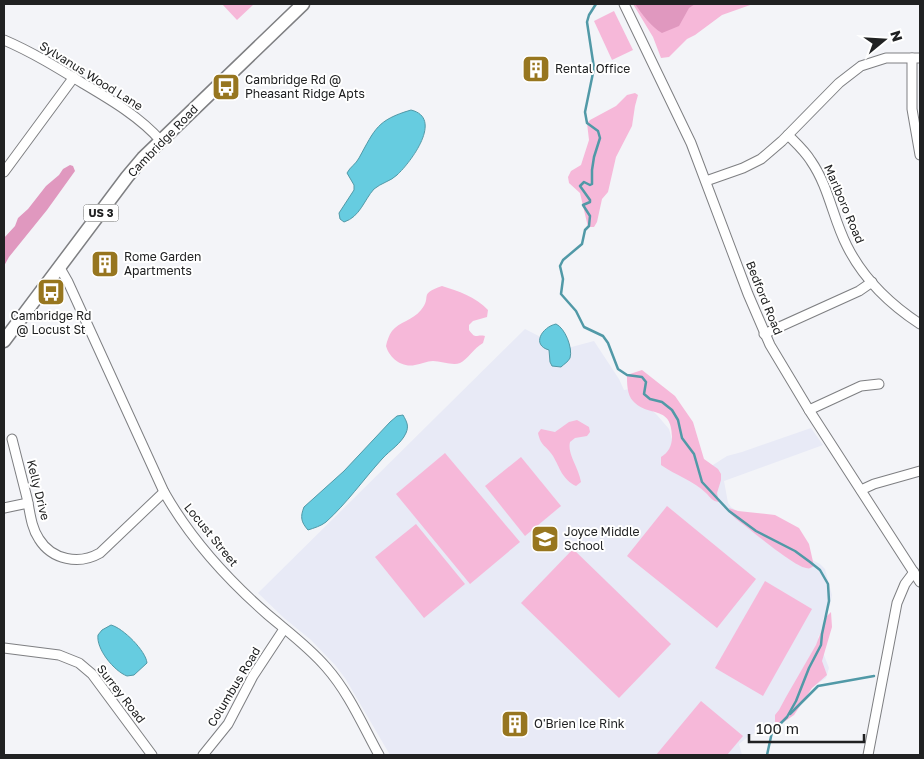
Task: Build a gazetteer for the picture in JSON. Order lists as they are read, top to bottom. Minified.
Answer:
{"streets":{"highway":["Cambridge Road","US 3"],"street":["Sylvanus Wood Lane","Marlboro Road","Bedford Road","Kelly Drive","Locust Street","Columbus Road","Surrey Road"]},"crossings":[["Sylvanus Wood Lane","Cambridge Road"],["Cambridge Road","Locust Street"],["Kelly Drive","Locust Street"],["Locust Street","Columbus Road"]],"places":{"building":["Rental Office","Rome Garden Apartments","O'Brien Ice Rink"],"bus stop":["Cambridge Rd @ Pheasant Ridge Apts","Cambridge Rd @ Locust St"],"school or university":["Joyce Middle School"]},"scale_bar":"100 m","north":"right"}
